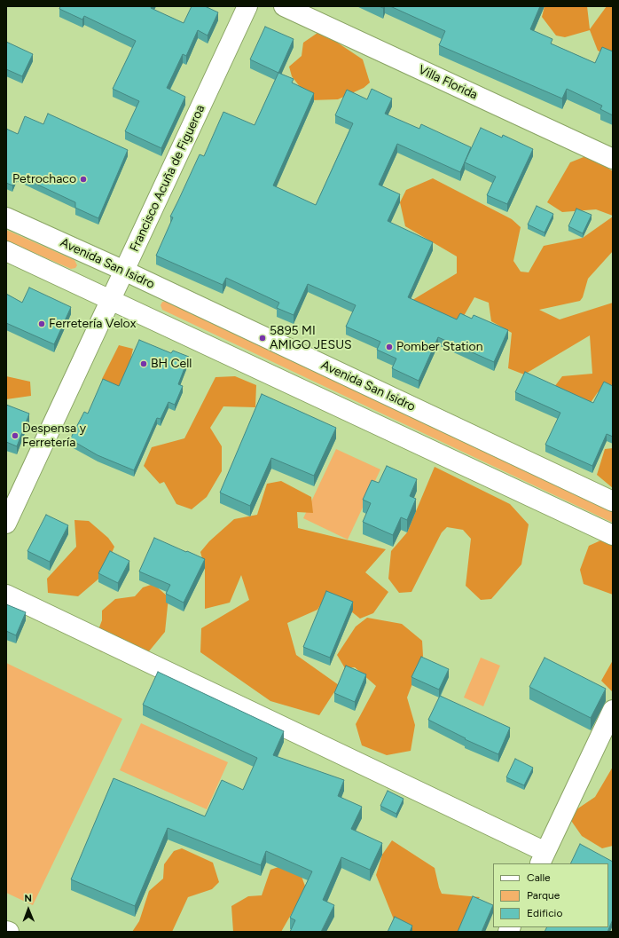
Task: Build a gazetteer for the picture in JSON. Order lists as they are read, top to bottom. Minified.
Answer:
{"streets":{"street":["Villa Florida","Francisco Acuña de Figueroa","Avenida San Isidro"]},"crossings":[["Francisco Acuña de Figueroa","Avenida San Isidro"]],"places":["Petrochaco","Ferretería Velox","5895 MI AMIGO JESUS","Pomber Station","BH Cell","Despensa y Ferretería"],"legend":["Calle","Parque","Edificio"],"north":"top"}
